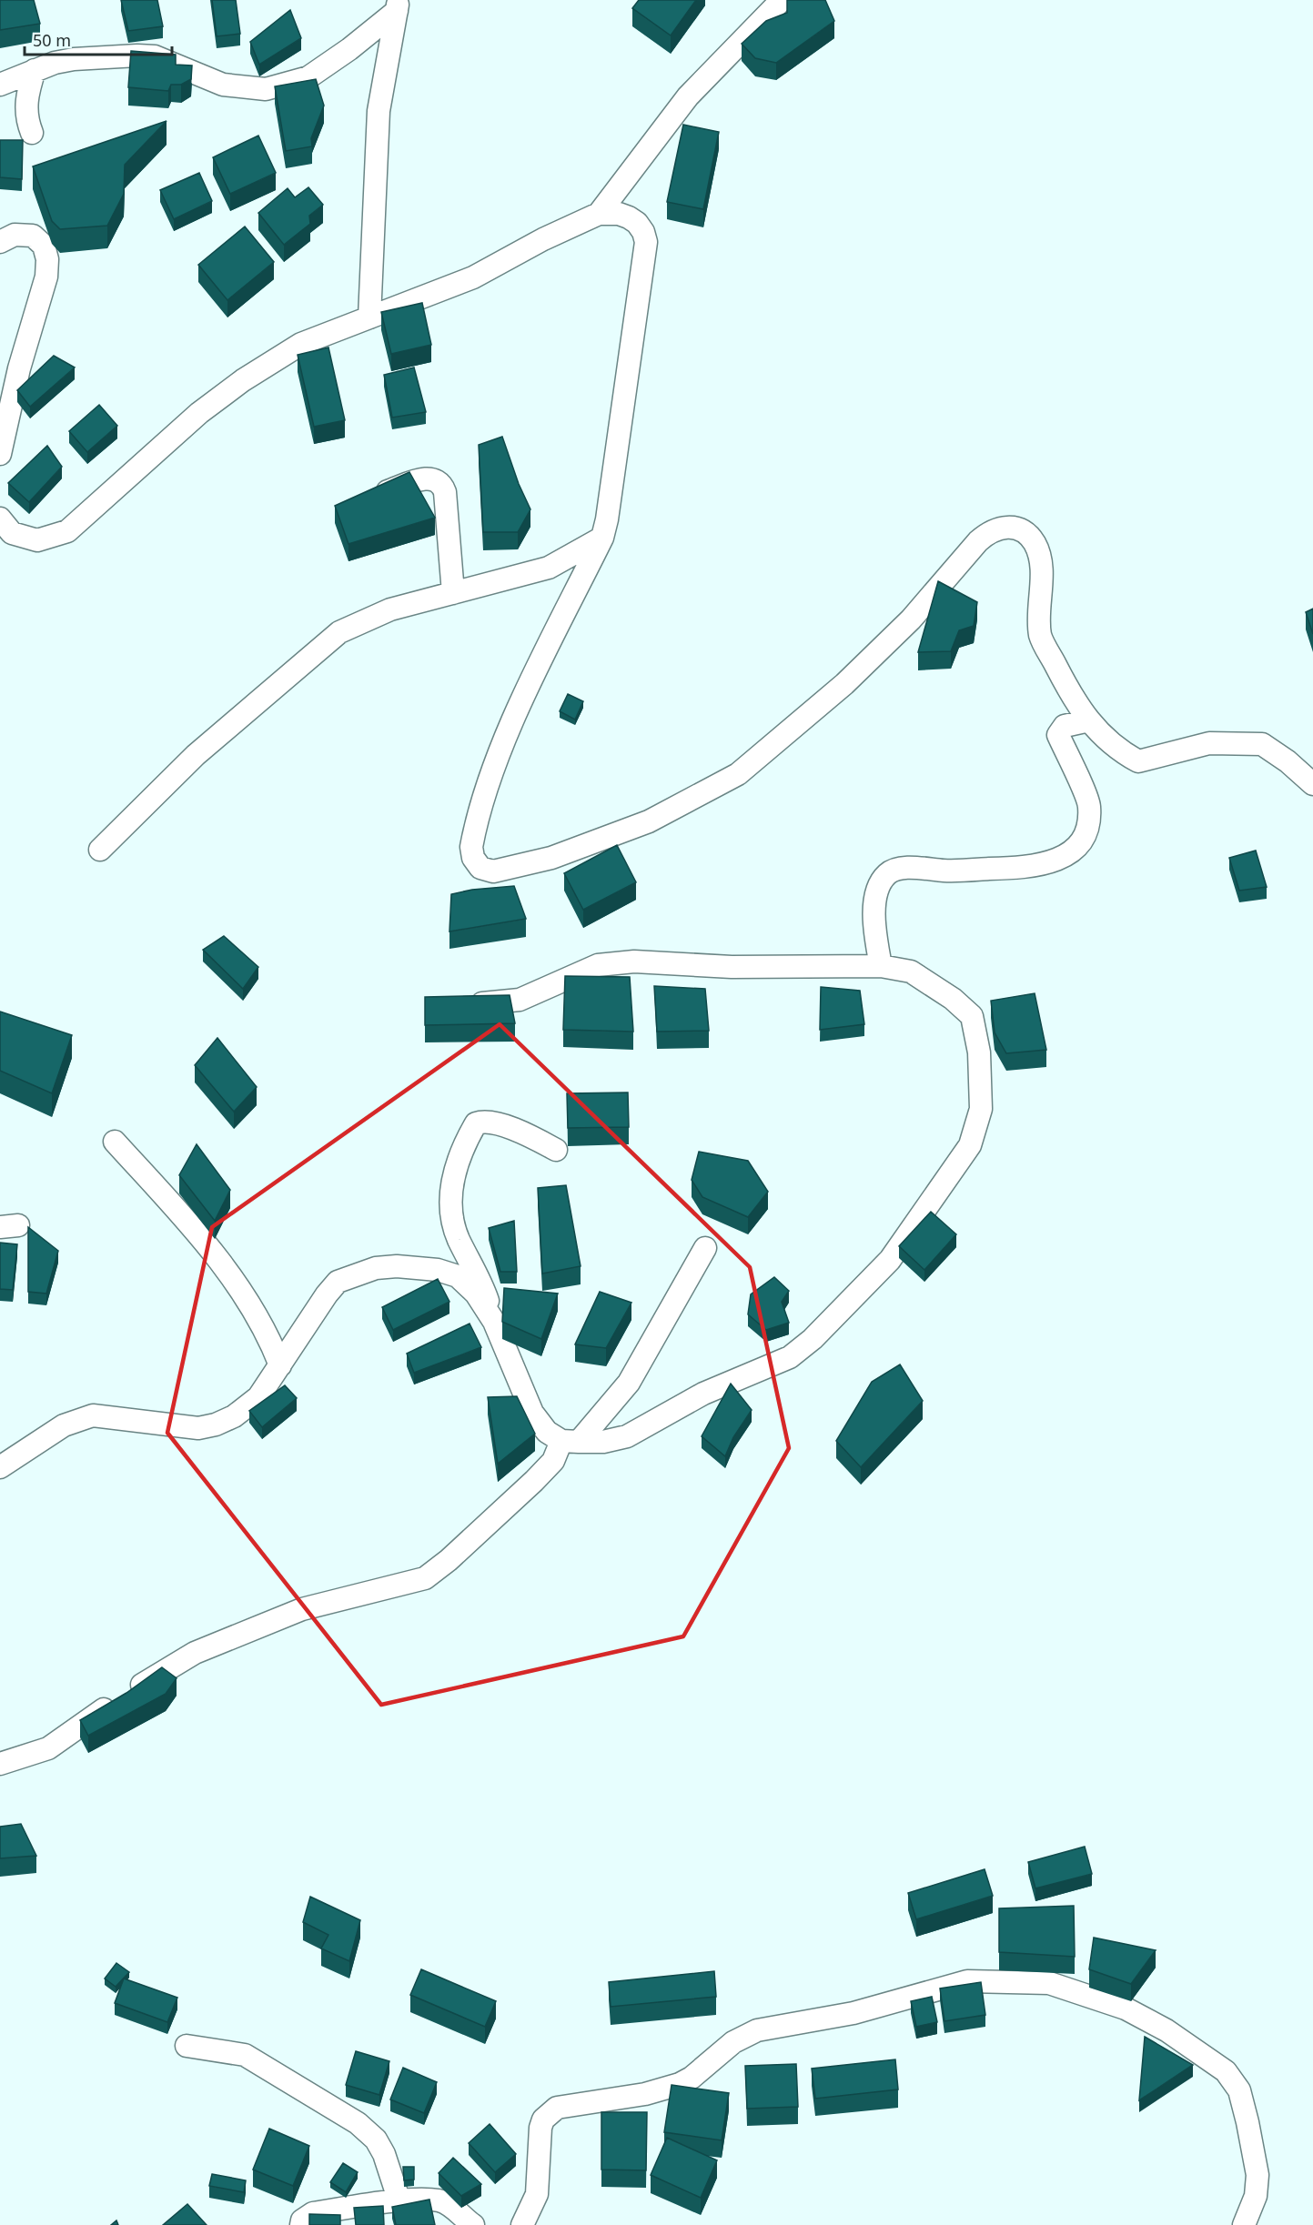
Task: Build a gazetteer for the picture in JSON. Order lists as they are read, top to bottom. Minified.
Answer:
{"scale_bar":"50 m"}
